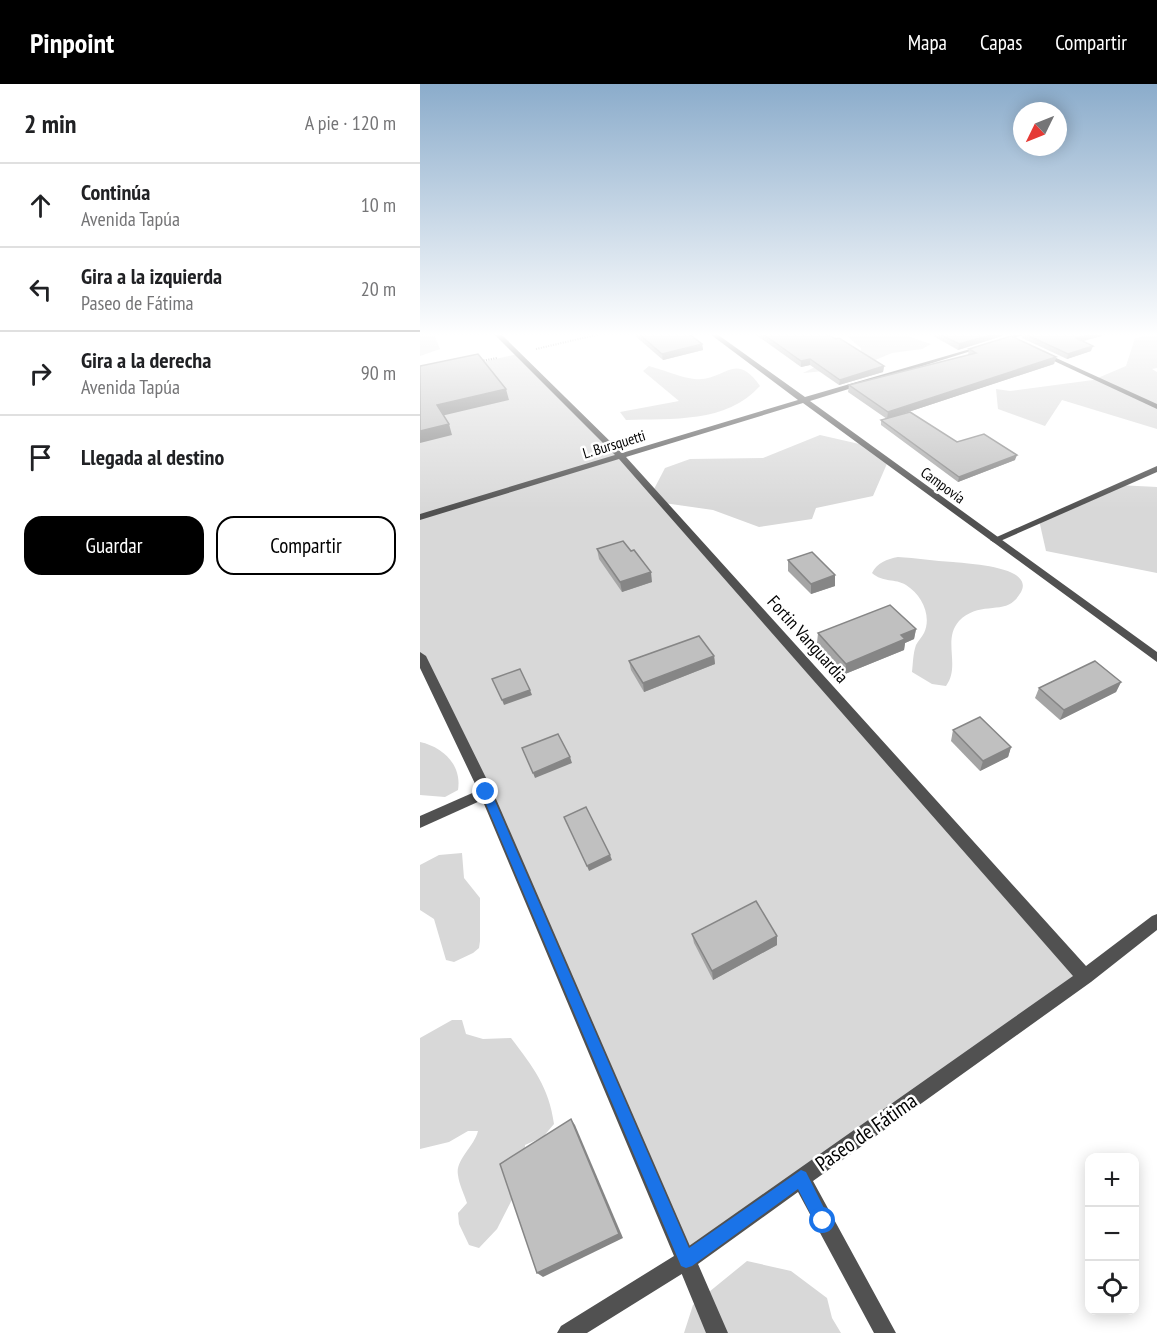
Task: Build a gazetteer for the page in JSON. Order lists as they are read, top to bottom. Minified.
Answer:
{"streets":{"street":["L. Bursquetti","Campovía","Fortin Vanguardia","Paseo de Fátima"]},"crossings":[["L. Bursquetti","Campovía"],["L. Bursquetti","Fortin Vanguardia"],["Fortin Vanguardia","Paseo de Fátima"]],"north":"bottom left","page":{"header":"Pinpoint","nav":["Mapa","Capas","Compartir"],"heading":["2 min","A pie · 120 m"],"list":[["Continúa","Avenida Tapúa","10 m"],["Gira a la izquierda","Paseo de Fátima","20 m"],["Gira a la derecha","Avenida Tapúa","90 m"],"Llegada al destino"],"buttons":["Guardar","Compartir"],"map_buttons":["+","−"]}}
